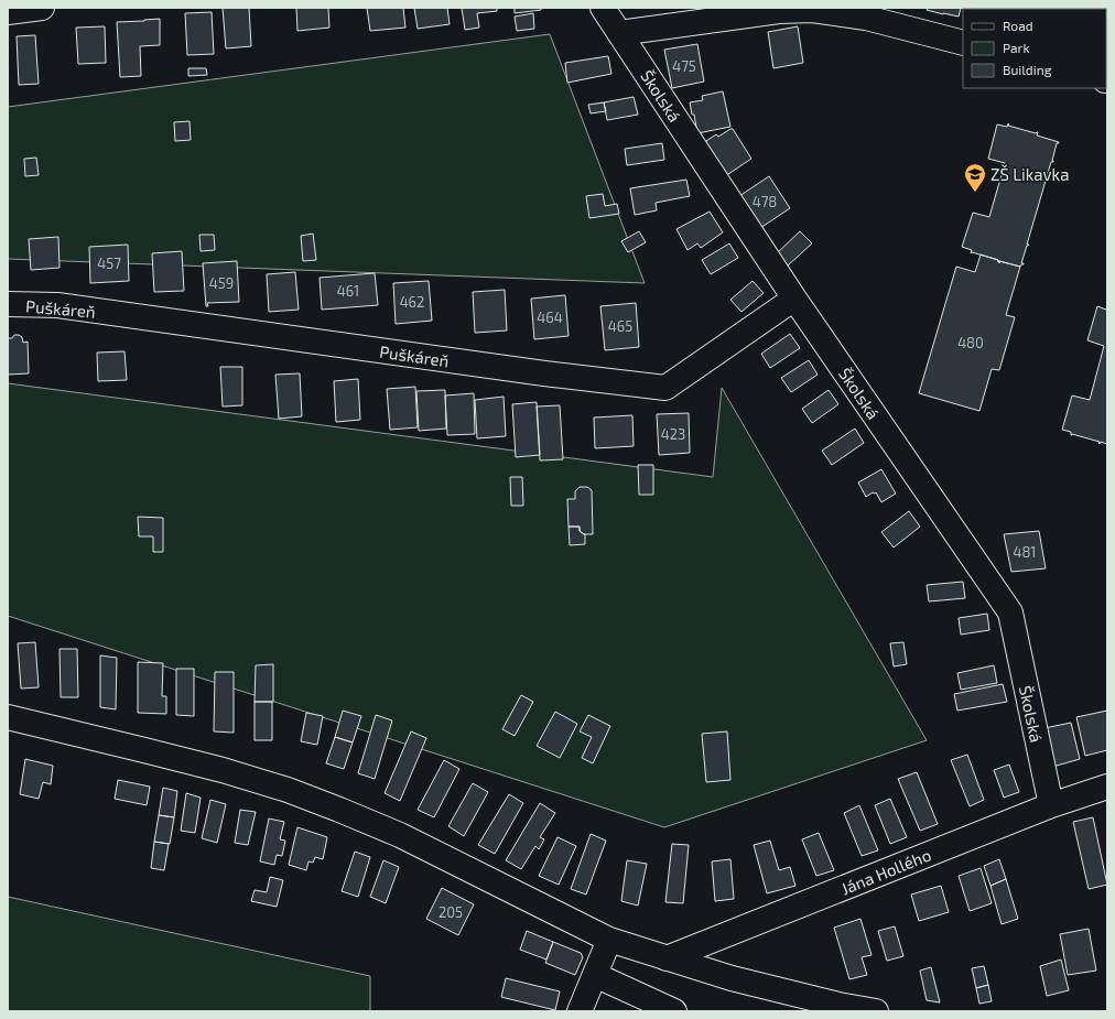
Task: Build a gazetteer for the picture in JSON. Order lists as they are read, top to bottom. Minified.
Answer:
{"streets":{"street":["Školská","Puškáreň","Jána Hollého"]},"crossings":[["Školská","Puškáreň"],["Školská","Jána Hollého"]],"places":{"school or university":["ZŠ Likavka"]},"house_numbers":["475","478","457","459","461","462","464","465","480","423","481","205"],"legend":["Road","Park","Building"]}
